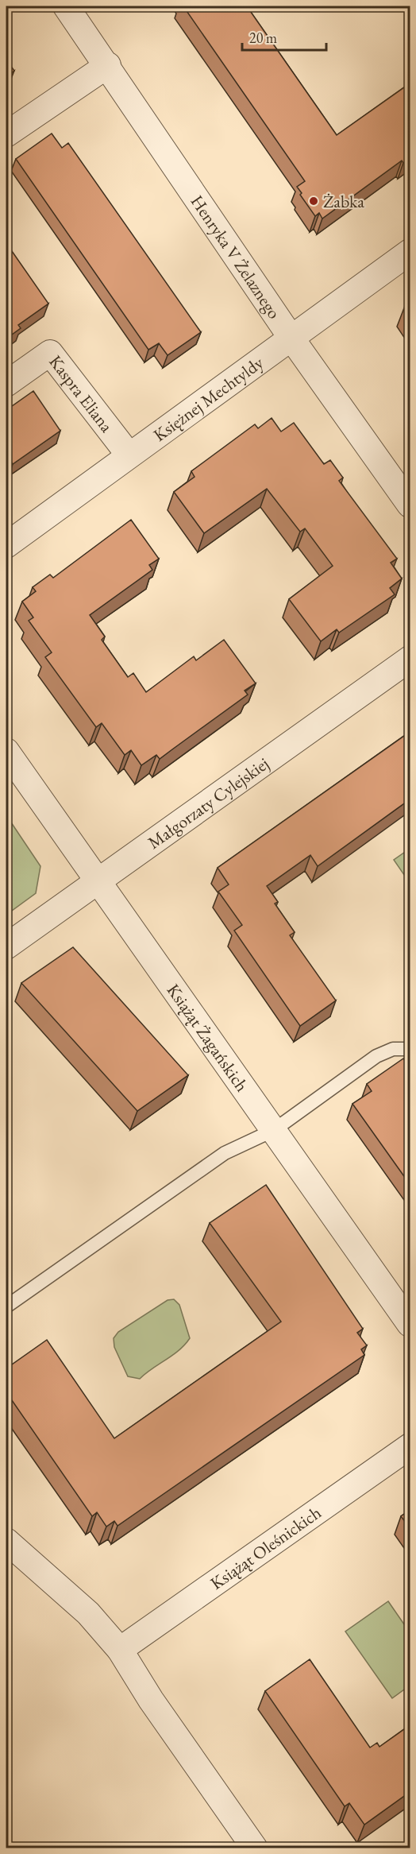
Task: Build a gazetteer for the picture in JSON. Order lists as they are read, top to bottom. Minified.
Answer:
{"streets":{"street":["Henryka V Żelaznego","Kaspra Eliana","Księżnej Mechtyldy","Małgorzaty Cylejskiej","Książąt Żagańskich","Książąt Oleśnickich"]},"crossings":[["Henryka V Żelaznego","Księżnej Mechtyldy"],["Kaspra Eliana","Księżnej Mechtyldy"],["Małgorzaty Cylejskiej","Książąt Żagańskich"]],"places":["Żabka"],"scale_bar":"20 m"}
